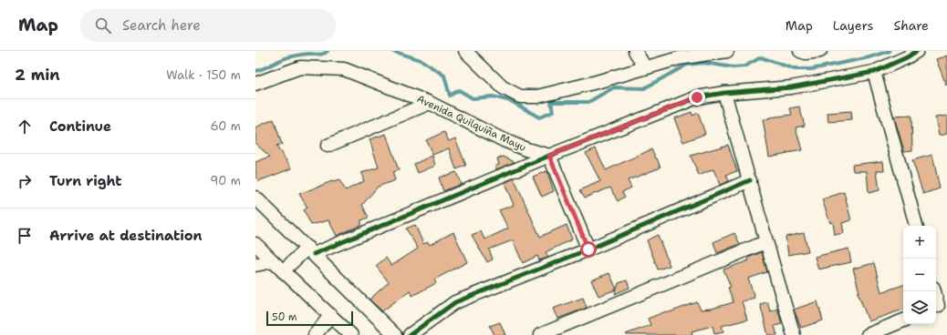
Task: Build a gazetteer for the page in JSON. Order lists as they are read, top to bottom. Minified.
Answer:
{"streets":{"street":["Avenida Quilquiña Mayu"]},"scale_bar":"50 m","page":{"header":"Map","search":"Search here","nav":["Map","Layers","Share"],"heading":["2 min","Walk · 150 m"],"list":[["Continue","60 m"],["Turn right","90 m"],"Arrive at destination"],"map_buttons":["+","−"],"scale":"50 m"}}
